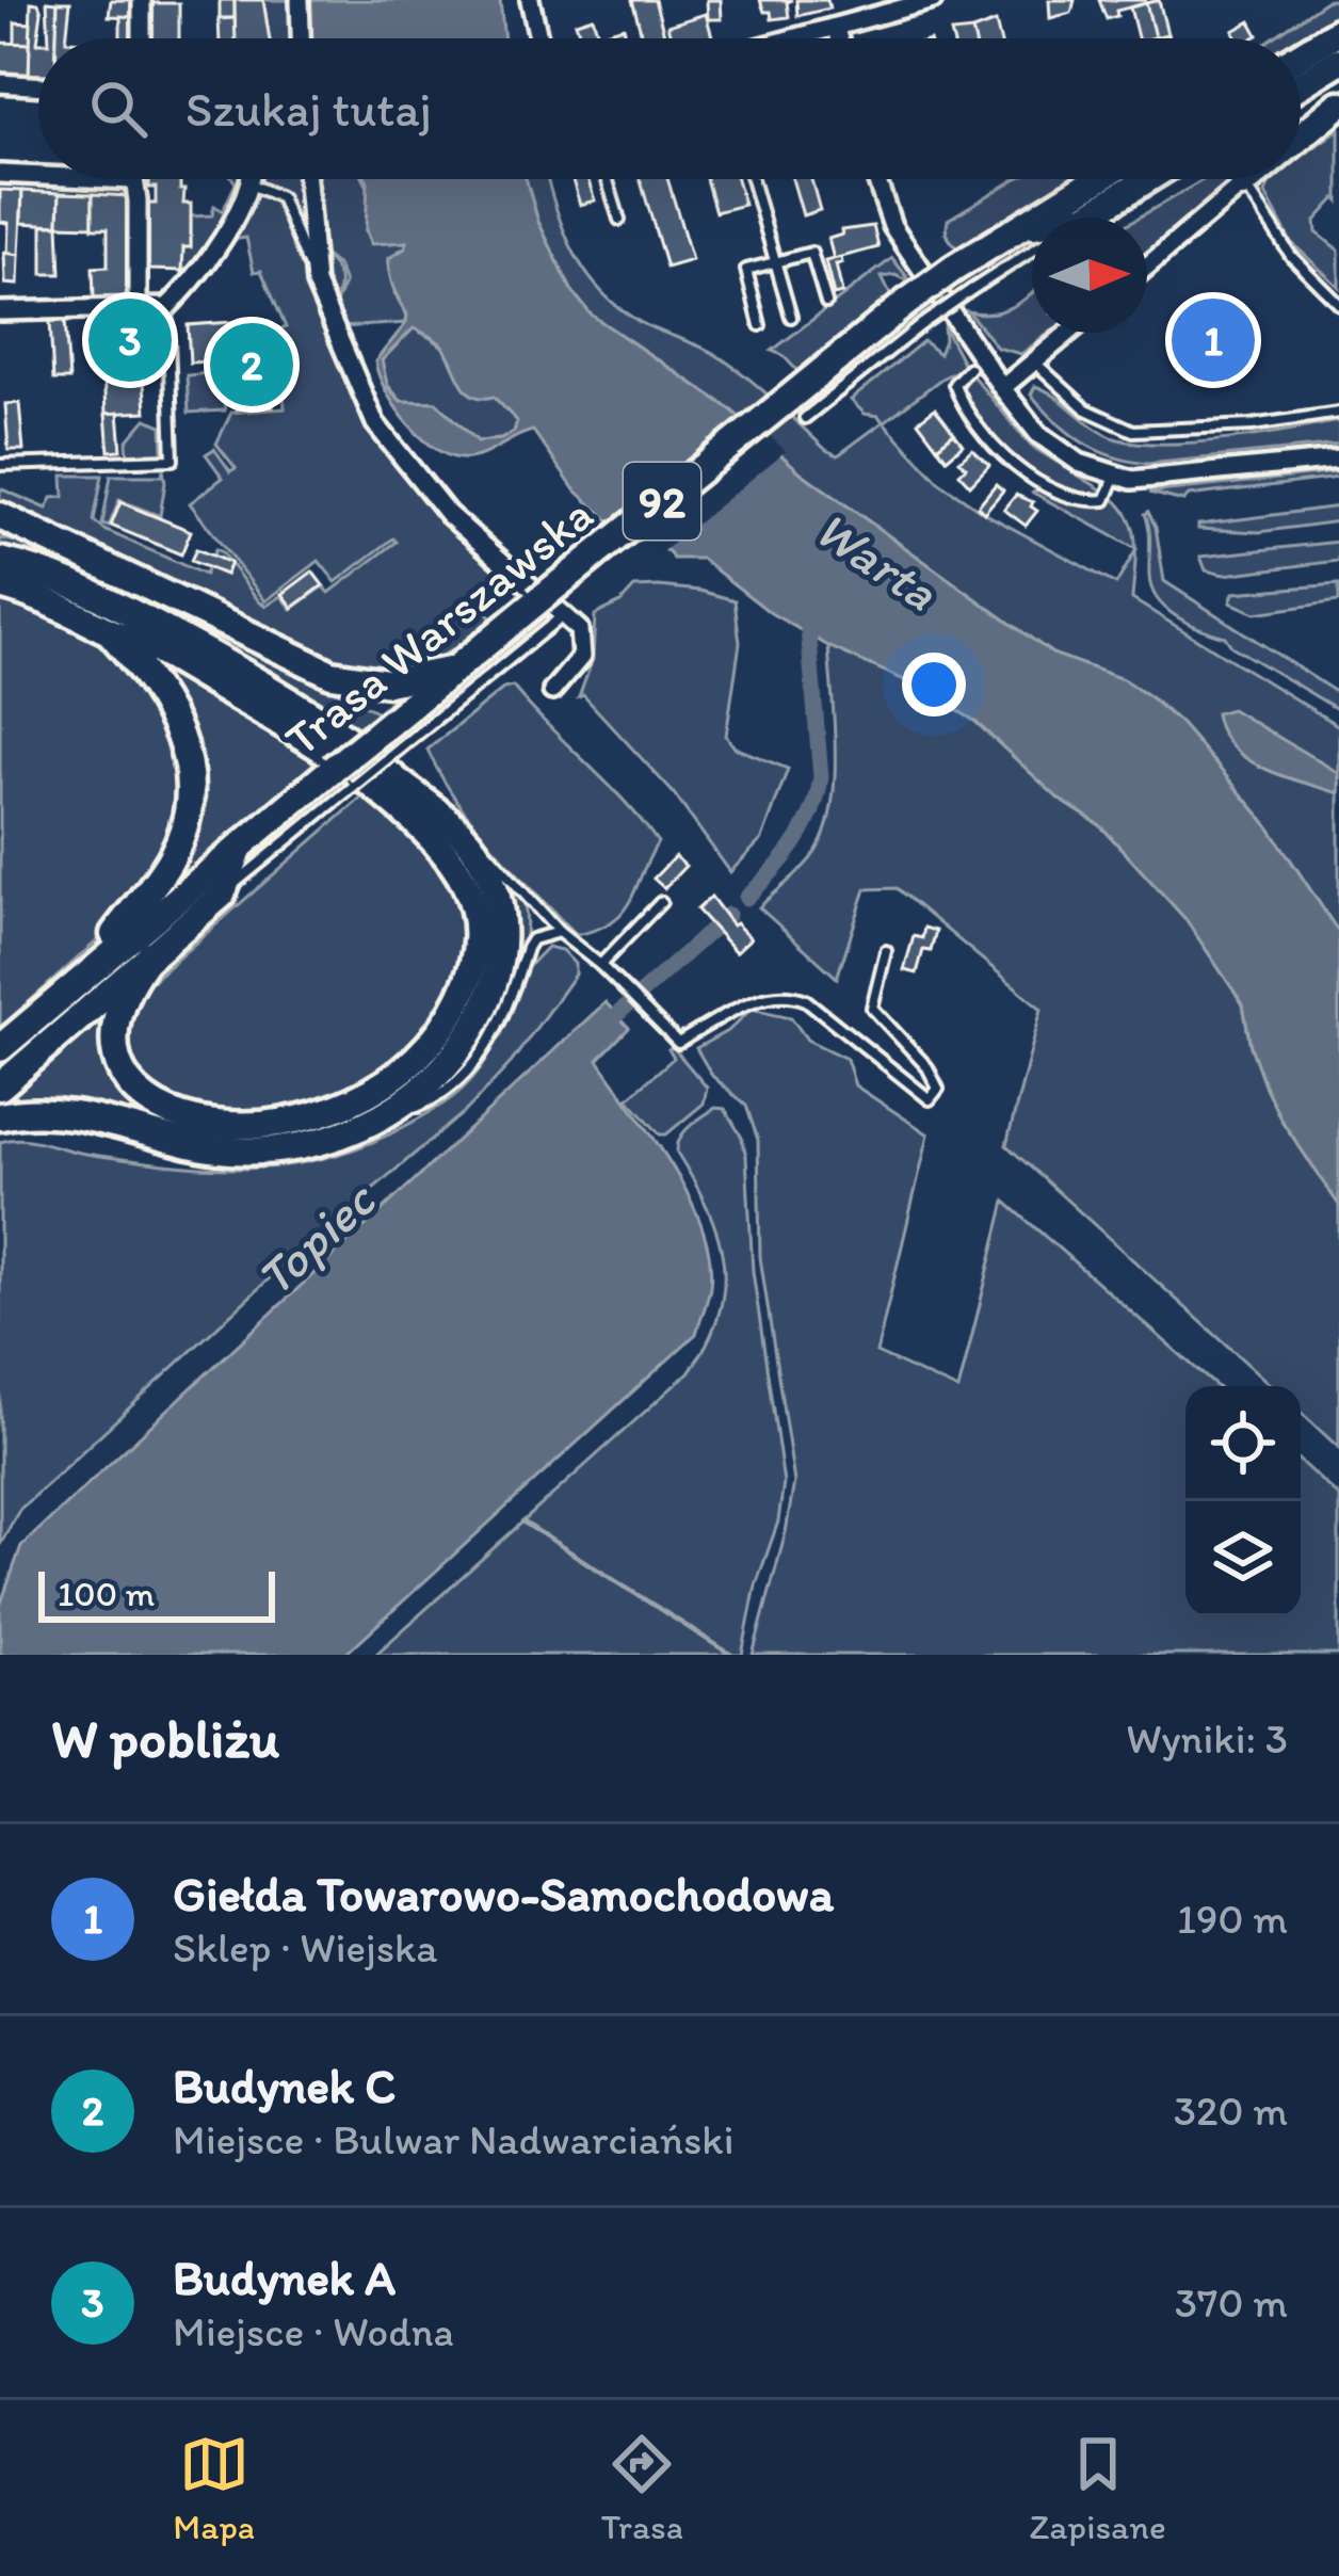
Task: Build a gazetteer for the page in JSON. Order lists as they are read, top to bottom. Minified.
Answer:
{"streets":{"main road":["92","Trasa Warszawska"]},"water":["Warta","Topiec"],"scale_bar":"100 m","north":"right","page":{"search":"Szukaj tutaj","pins":["1","3","2"],"scale":"100 m","heading":["W pobliżu","Wyniki: 3"],"list":[{"mark":"1","name":"Giełda Towarowo-Samochodowa","note":"Sklep · Wiejska","value":"190 m"},{"mark":"2","name":"Budynek C","note":"Miejsce · Bulwar Nadwarciański","value":"320 m"},{"mark":"3","name":"Budynek A","note":"Miejsce · Wodna","value":"370 m"}],"nav":["Mapa","Trasa","Zapisane"]}}
